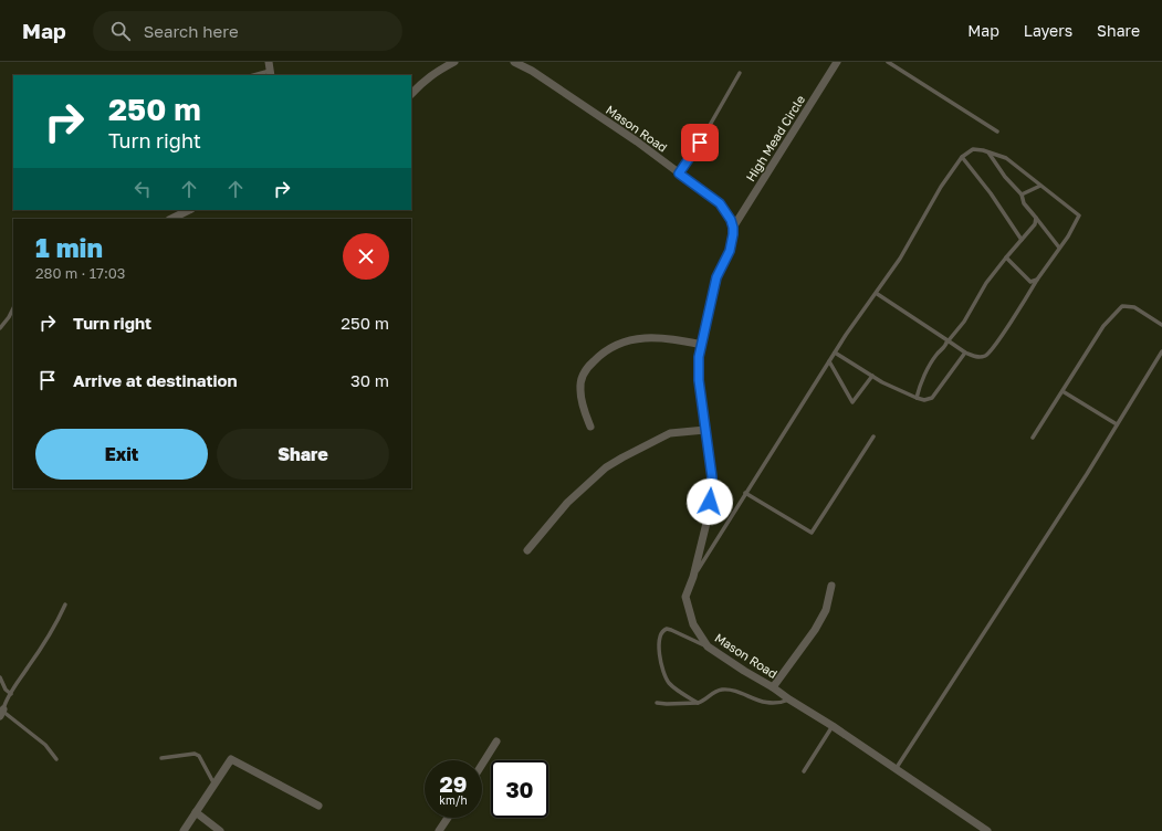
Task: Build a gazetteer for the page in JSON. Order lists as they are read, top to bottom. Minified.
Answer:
{"streets":{"street":["Mason Road","High Mead Circle"]},"crossings":[["Mason Road","High Mead Circle"]],"page":{"header":"Map","search":"Search here","nav":["Map","Layers","Share"],"turn":["250 m","Turn right"],"heading":["1 min","280 m · 17:03"],"list":[{"name":"Turn right","value":"250 m"},{"name":"Arrive at destination","value":"30 m"}],"buttons":["Exit","Share"],"speed":"29 km/h","limit":"30"}}
